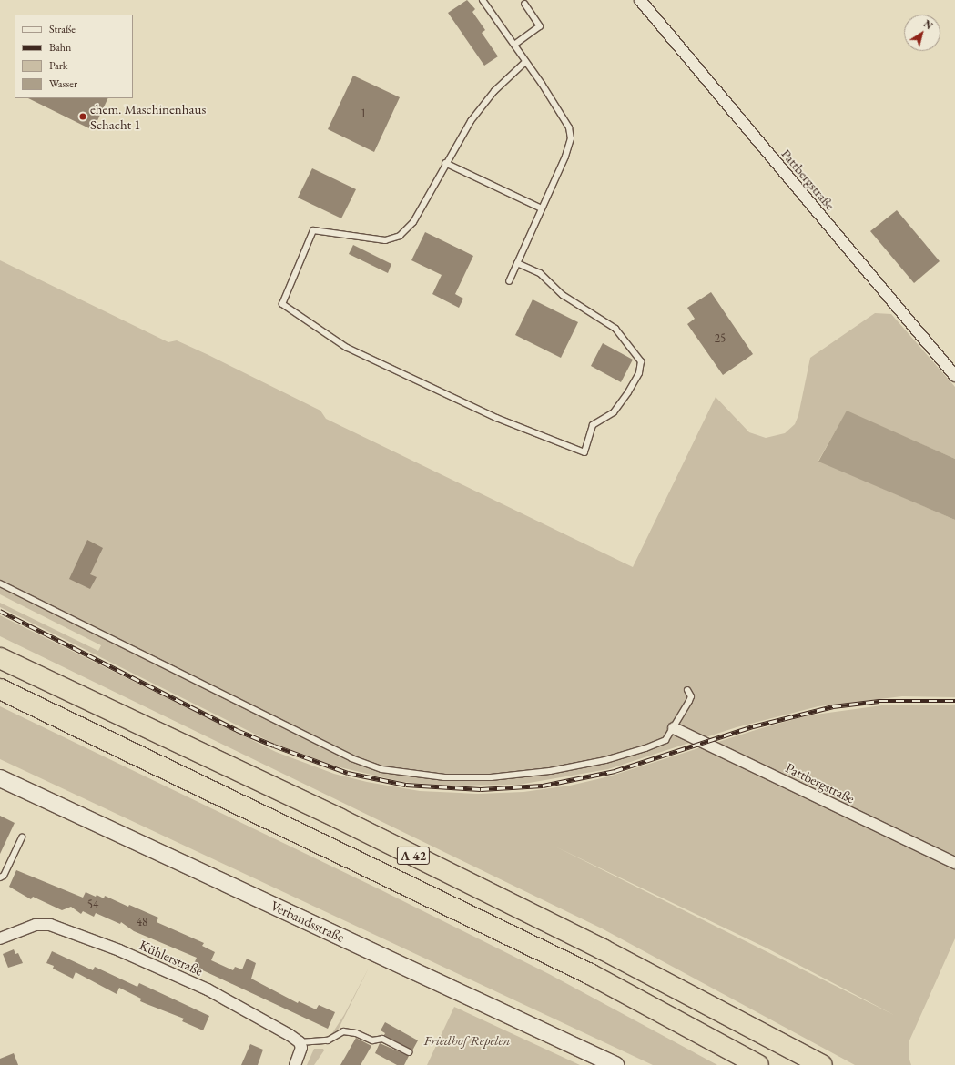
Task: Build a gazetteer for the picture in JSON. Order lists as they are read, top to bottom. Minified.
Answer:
{"streets":{"highway":["A 42"],"main road":["Verbandsstraße"],"street":["Pattbergstraße","Kühlerstraße"]},"parks":["Friedhof Repelen"],"places":["ehem. Maschinenhaus Schacht 1"],"house_numbers":["1","25","54","48"],"legend":["Straße","Bahn","Park","Wasser"],"north":"top right"}
